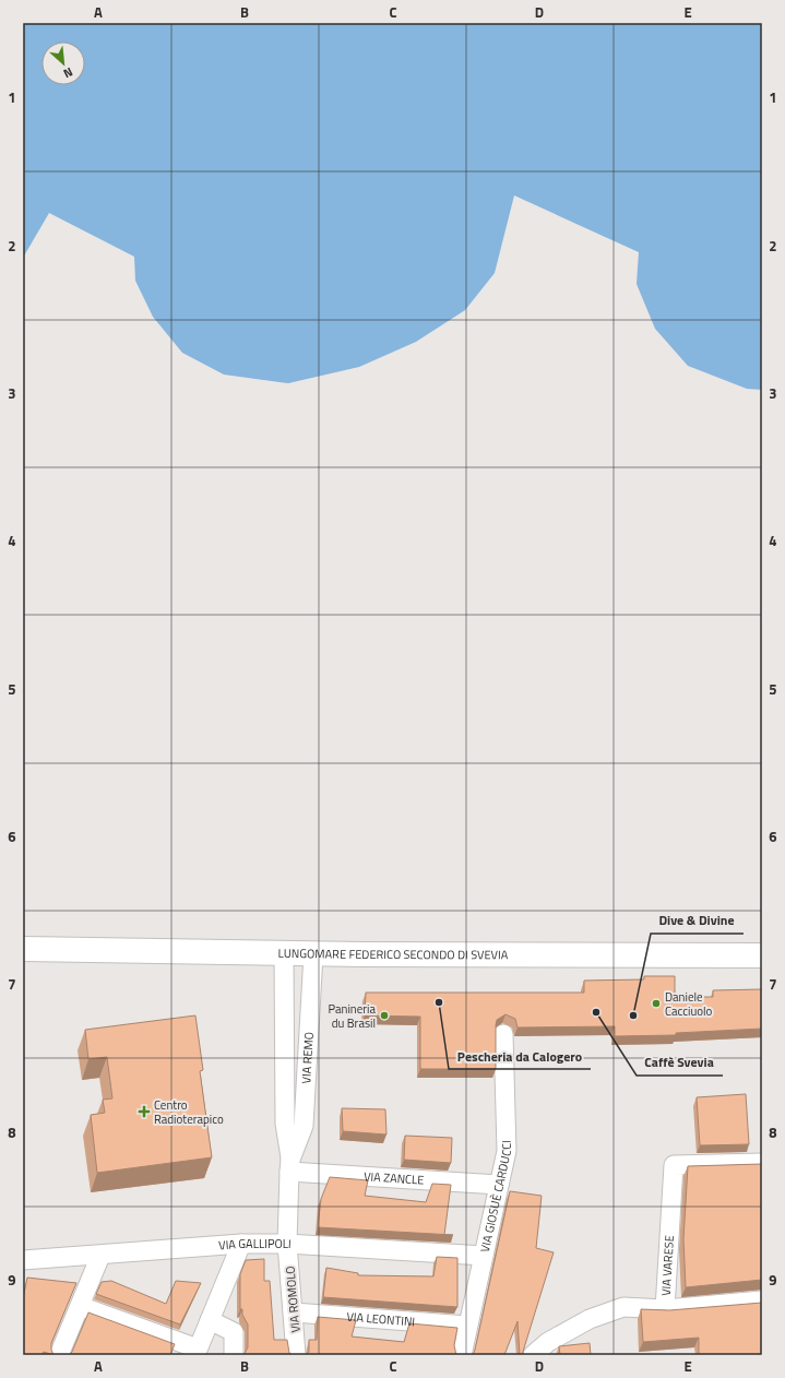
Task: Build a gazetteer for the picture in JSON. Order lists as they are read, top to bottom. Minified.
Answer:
{"streets":{"street":["LUNGOMARE FEDERICO SECONDO DI SVEVIA","VIA REMO","VIA ZANCLE","VIA GIOSUÈ CARDUCCI","VIA GALLIPOLI","VIA VARESE","VIA ROMOLO","VIA LEONTINI"]},"crossings":[["LUNGOMARE FEDERICO SECONDO DI SVEVIA","VIA REMO"],["VIA REMO","VIA ZANCLE"],["VIA REMO","VIA GALLIPOLI"],["VIA REMO","VIA ROMOLO"],["VIA ZANCLE","VIA GIOSUÈ CARDUCCI"],["VIA GIOSUÈ CARDUCCI","VIA GALLIPOLI"],["VIA GIOSUÈ CARDUCCI","VIA LEONTINI"],["VIA GALLIPOLI","VIA ROMOLO"],["VIA ROMOLO","VIA LEONTINI"]],"places":{"other":["Pescheria da Calogero","Daniele Cacciuolo","Caffè Svevia","Panineria du Brasil","Dive & Divine"],"health":["Centro Radioterapico"]},"north":"bottom right","grid":{"columns":["A","B","C","D","E"],"rows":["1","2","3","4","5","6","7","8","9"]}}
